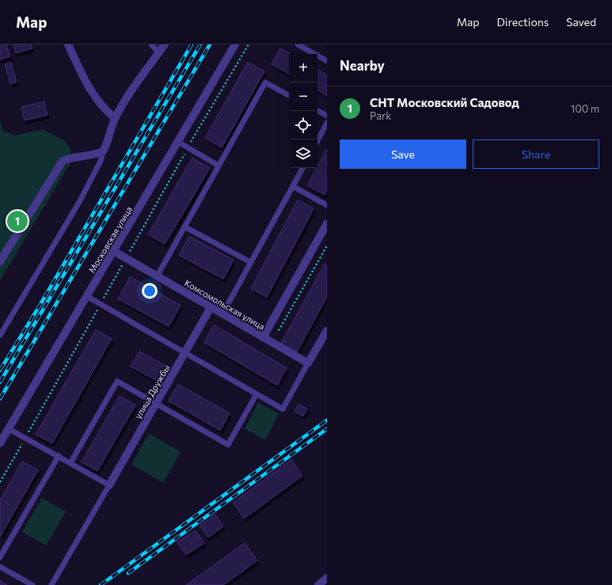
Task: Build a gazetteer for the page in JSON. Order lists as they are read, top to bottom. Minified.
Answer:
{"streets":{"street":["Московская улица","Комсомольская улица","улица Дружбы"]},"crossings":[["Московская улица","Комсомольская улица"],["Комсомольская улица","улица Дружбы"]],"page":{"header":"Map","nav":["Map","Directions","Saved"],"heading":"Nearby","map_buttons":["+","−"],"list":[{"mark":"1","name":"СНТ Московский Садовод","note":"Park","value":"100 m"}],"buttons":["Save","Share"],"pins":"1"}}
